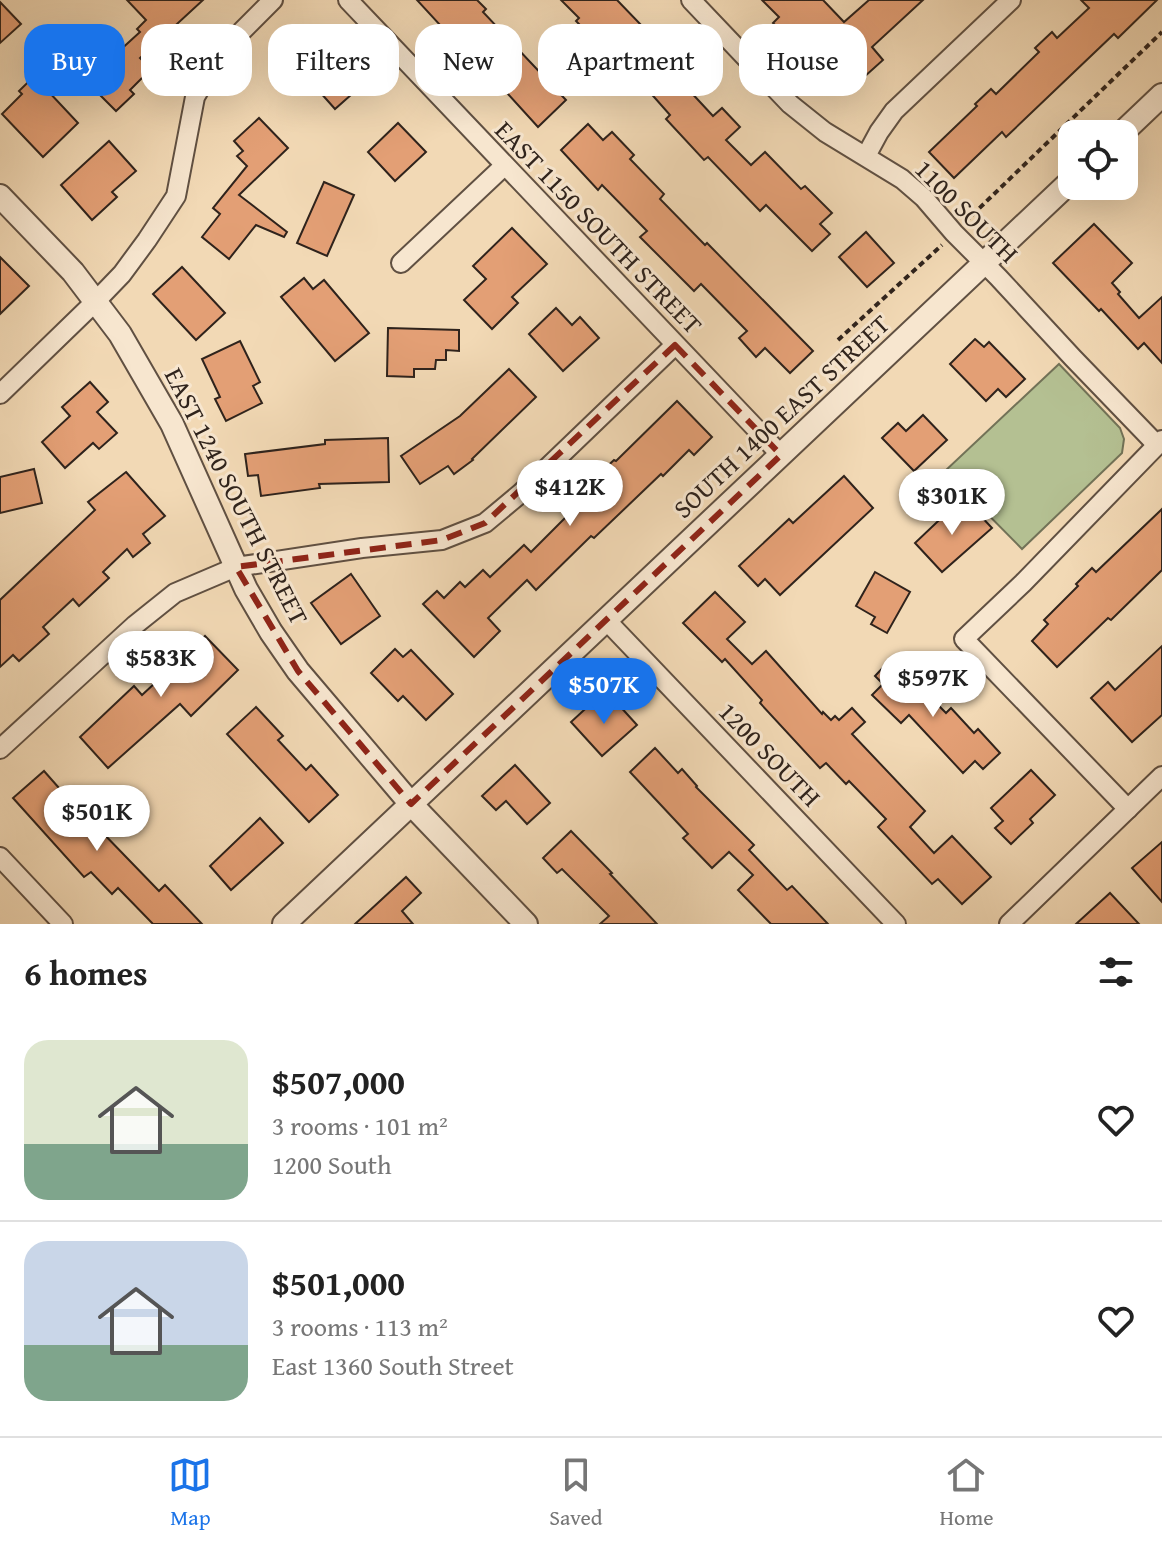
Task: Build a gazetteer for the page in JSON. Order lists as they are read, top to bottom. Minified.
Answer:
{"streets":{"street":["1100 SOUTH","EAST 1150 SOUTH STREET","SOUTH 1400 EAST STREET","EAST 1240 SOUTH STREET","1200 SOUTH"]},"crossings":[["1100 SOUTH","SOUTH 1400 EAST STREET"],["EAST 1150 SOUTH STREET","SOUTH 1400 EAST STREET"],["SOUTH 1400 EAST STREET","EAST 1240 SOUTH STREET"],["SOUTH 1400 EAST STREET","1200 SOUTH"]],"page":{"chip":["Buy","Rent","Filters","New","Apartment","House"],"price":["$412K","$301K","$583K","$597K","$507K","$501K"],"heading":"6 homes","list":[{"name":"$507,000","note":"3 rooms · 101 m² · 1200 South"},{"name":"$501,000","note":"3 rooms · 113 m² · East 1360 South Street"}],"tabs":["Map","Saved","Home"]}}
